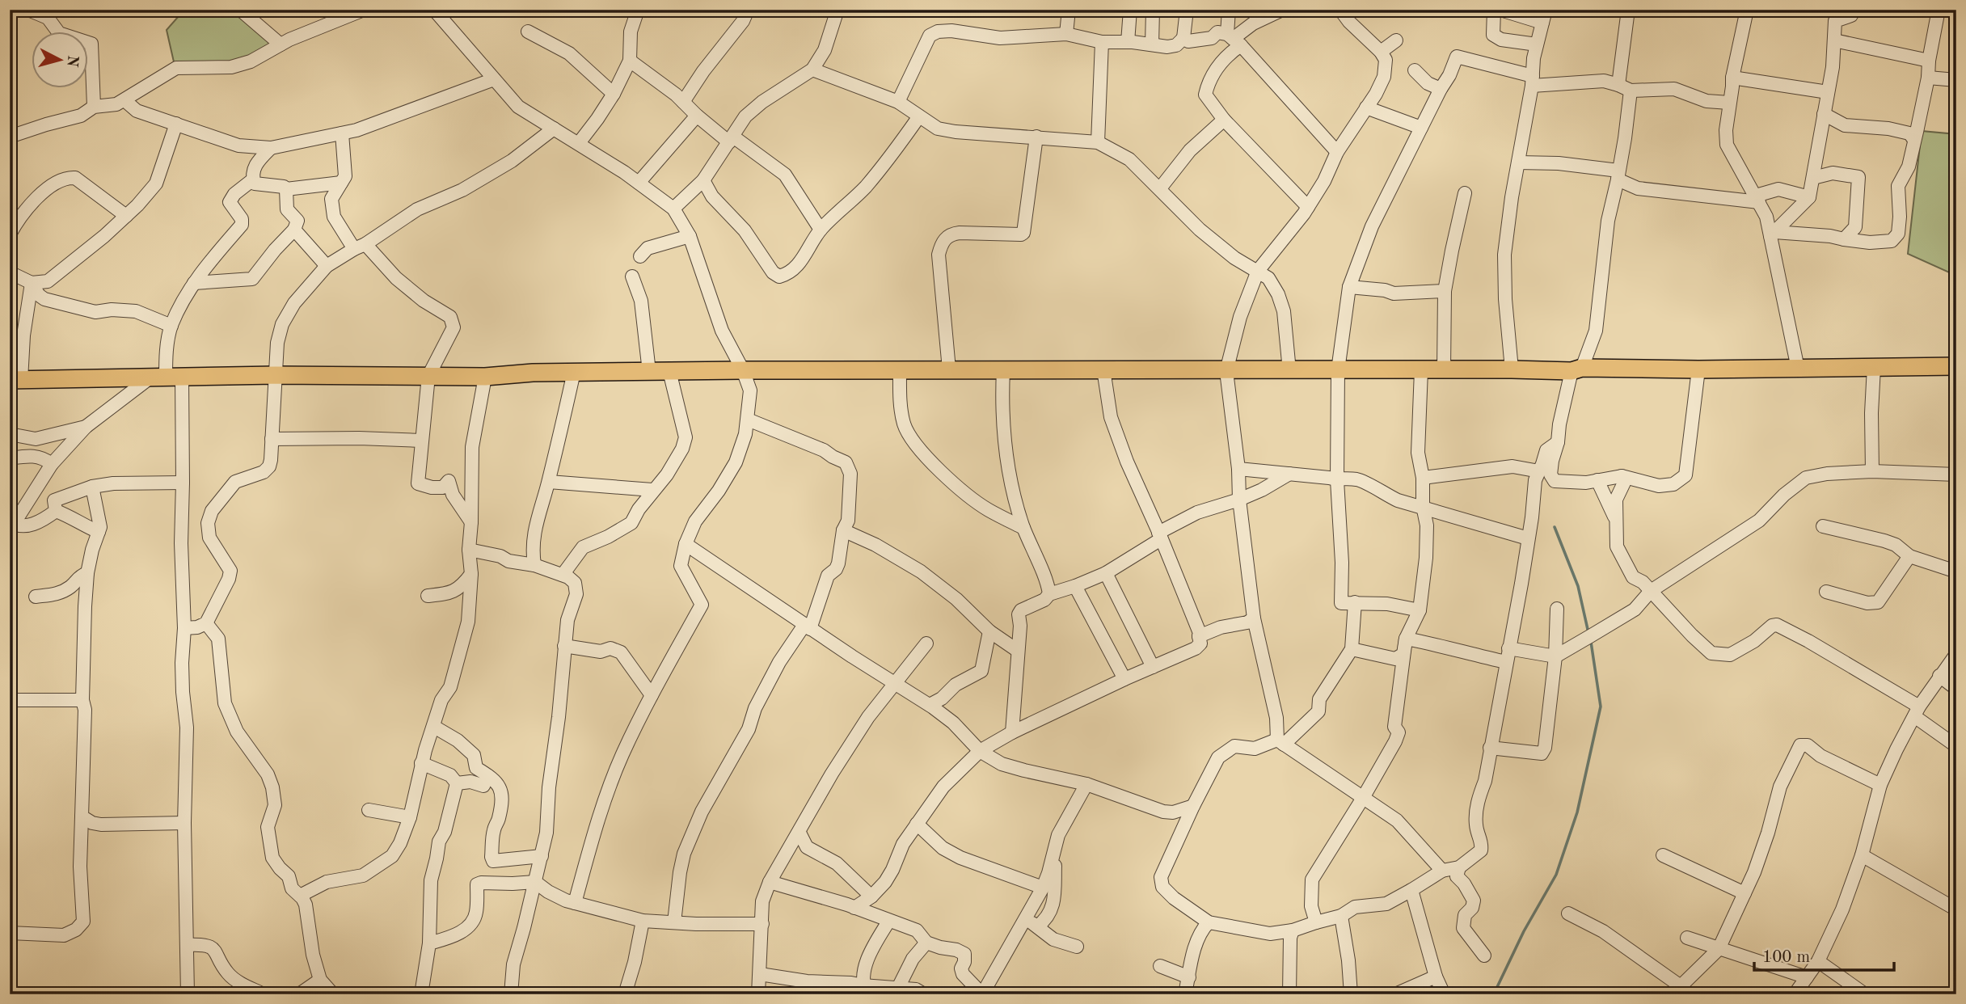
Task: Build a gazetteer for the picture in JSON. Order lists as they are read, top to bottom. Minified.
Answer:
{"scale_bar":"100 m","north":"right"}
